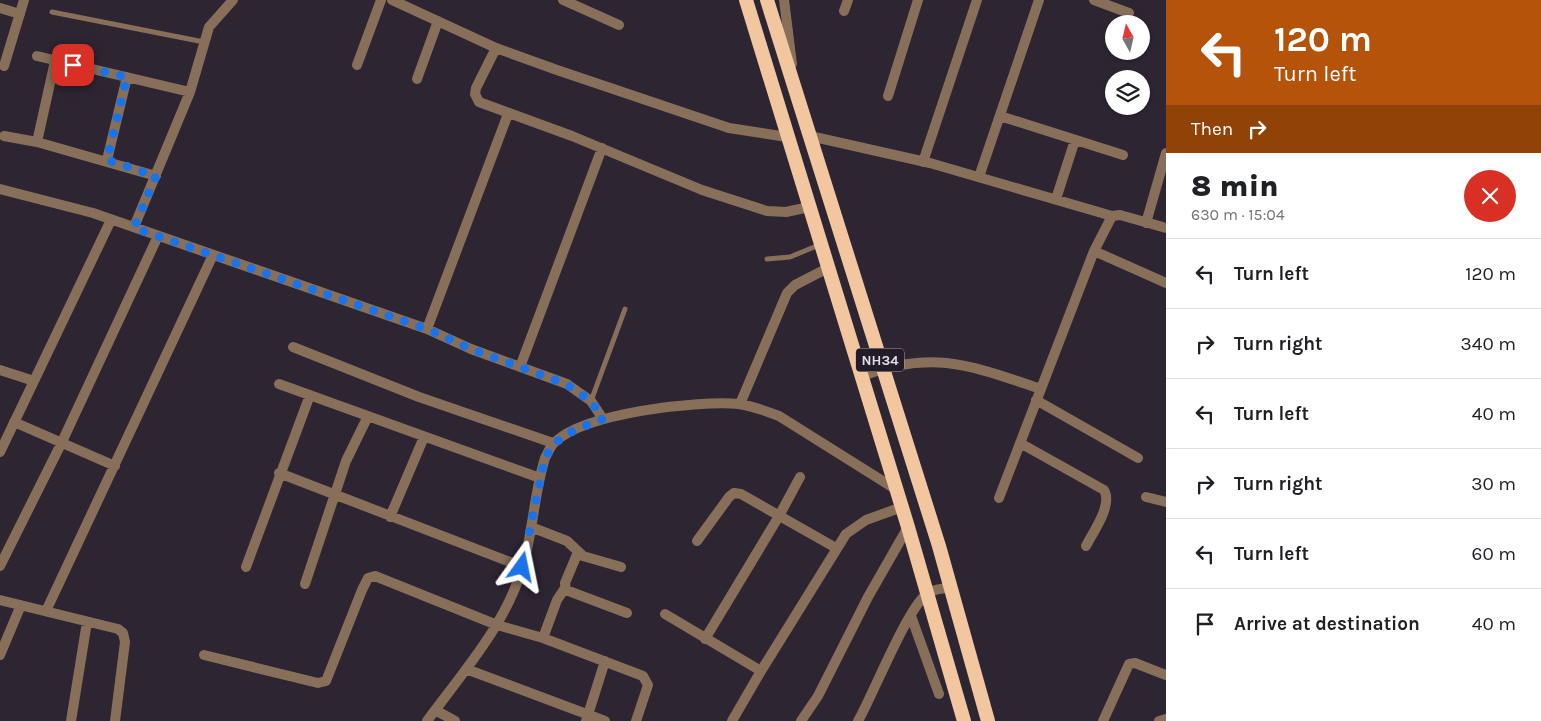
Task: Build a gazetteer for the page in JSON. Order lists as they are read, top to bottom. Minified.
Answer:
{"streets":{"highway":["NH34"]},"north":"top","page":{"turn":["120 m","Turn left"],"then":"Then","heading":["8 min","630 m · 15:04"],"list":[{"name":"Turn left","value":"120 m"},{"name":"Turn right","value":"340 m"},{"name":"Turn left","value":"40 m"},{"name":"Turn right","value":"30 m"},{"name":"Turn left","value":"60 m"},{"name":"Arrive at destination","value":"40 m"}]}}
